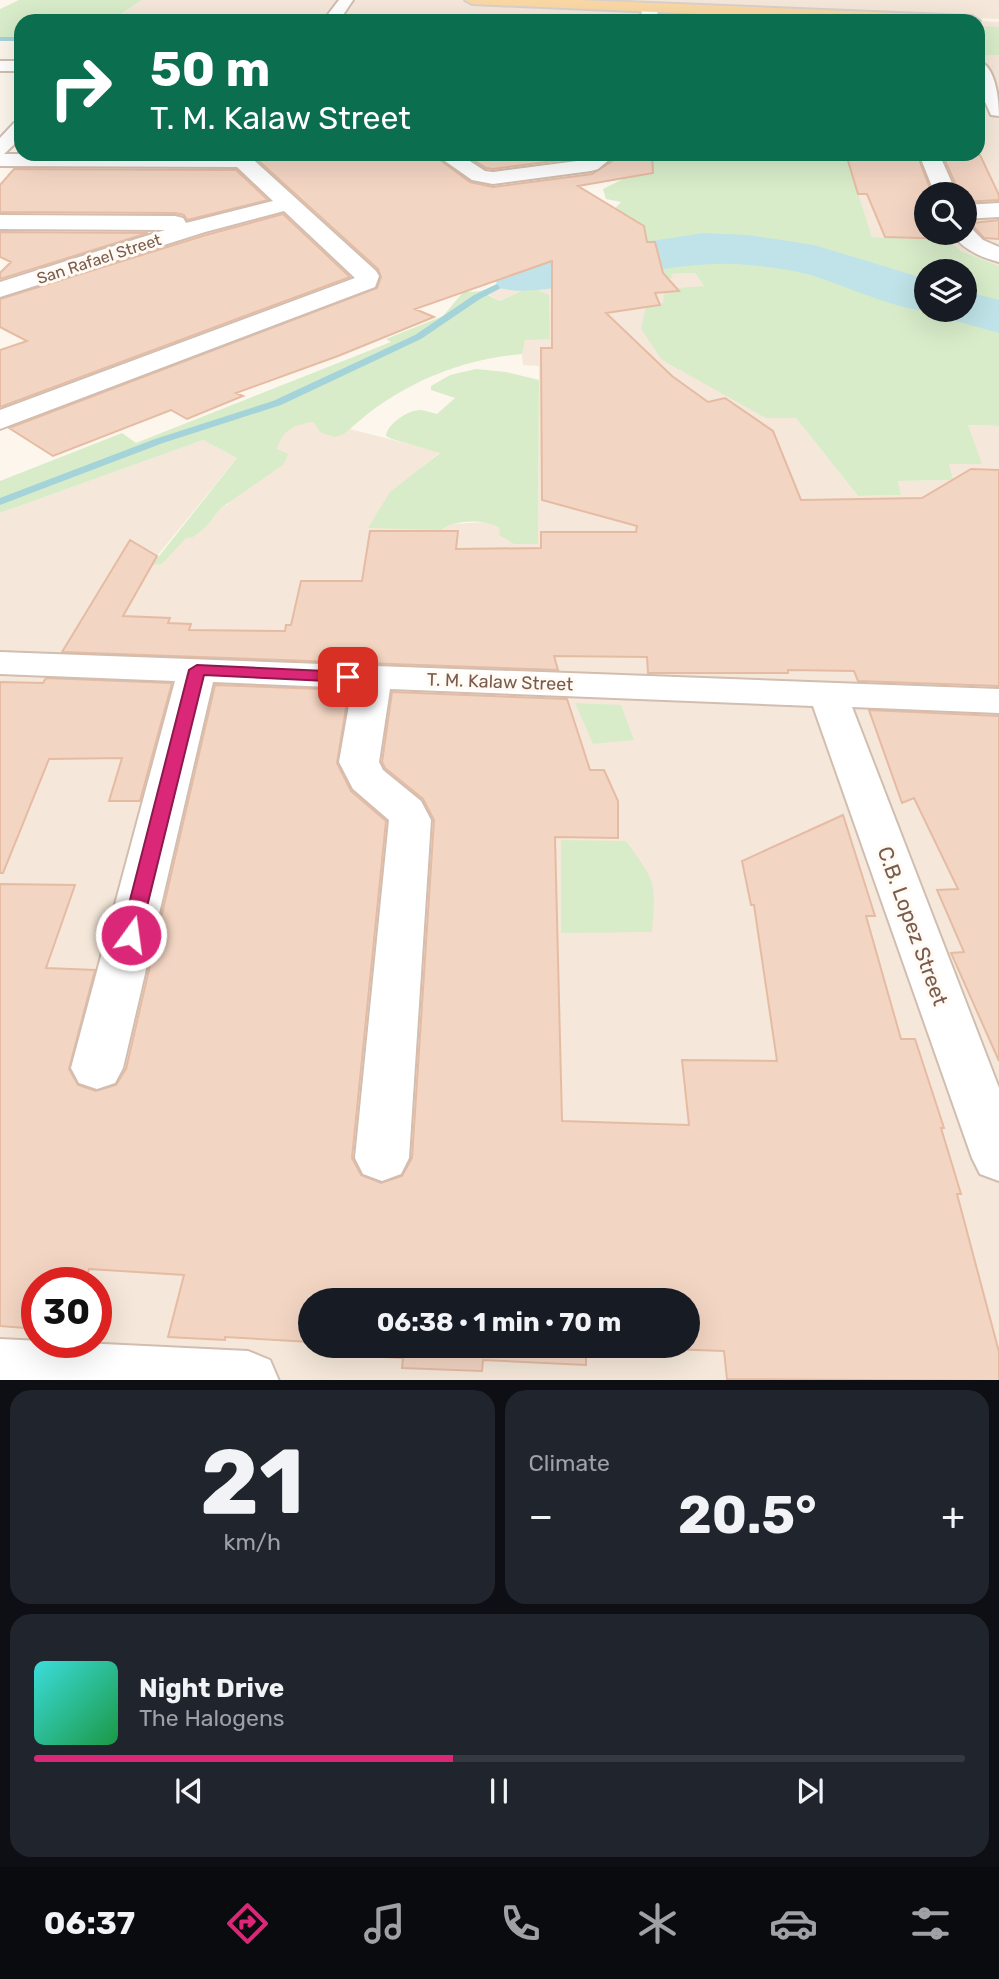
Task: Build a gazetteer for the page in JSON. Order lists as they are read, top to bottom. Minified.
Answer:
{"streets":{"street":["San Rafael Street","T. M. Kalaw Street","C.B. Lopez Street"]},"crossings":[["T. M. Kalaw Street","C.B. Lopez Street"]],"page":{"turn":["50 m","T. M. Kalaw Street"],"limit":"30","trip":"06:38 · 1 min · 70 m","tile":[["21","km/h"],"Climate"],"heat":["−","20.5°","+"],"song":["Night Drive","The Halogens"],"tabs":"06:37"}}
